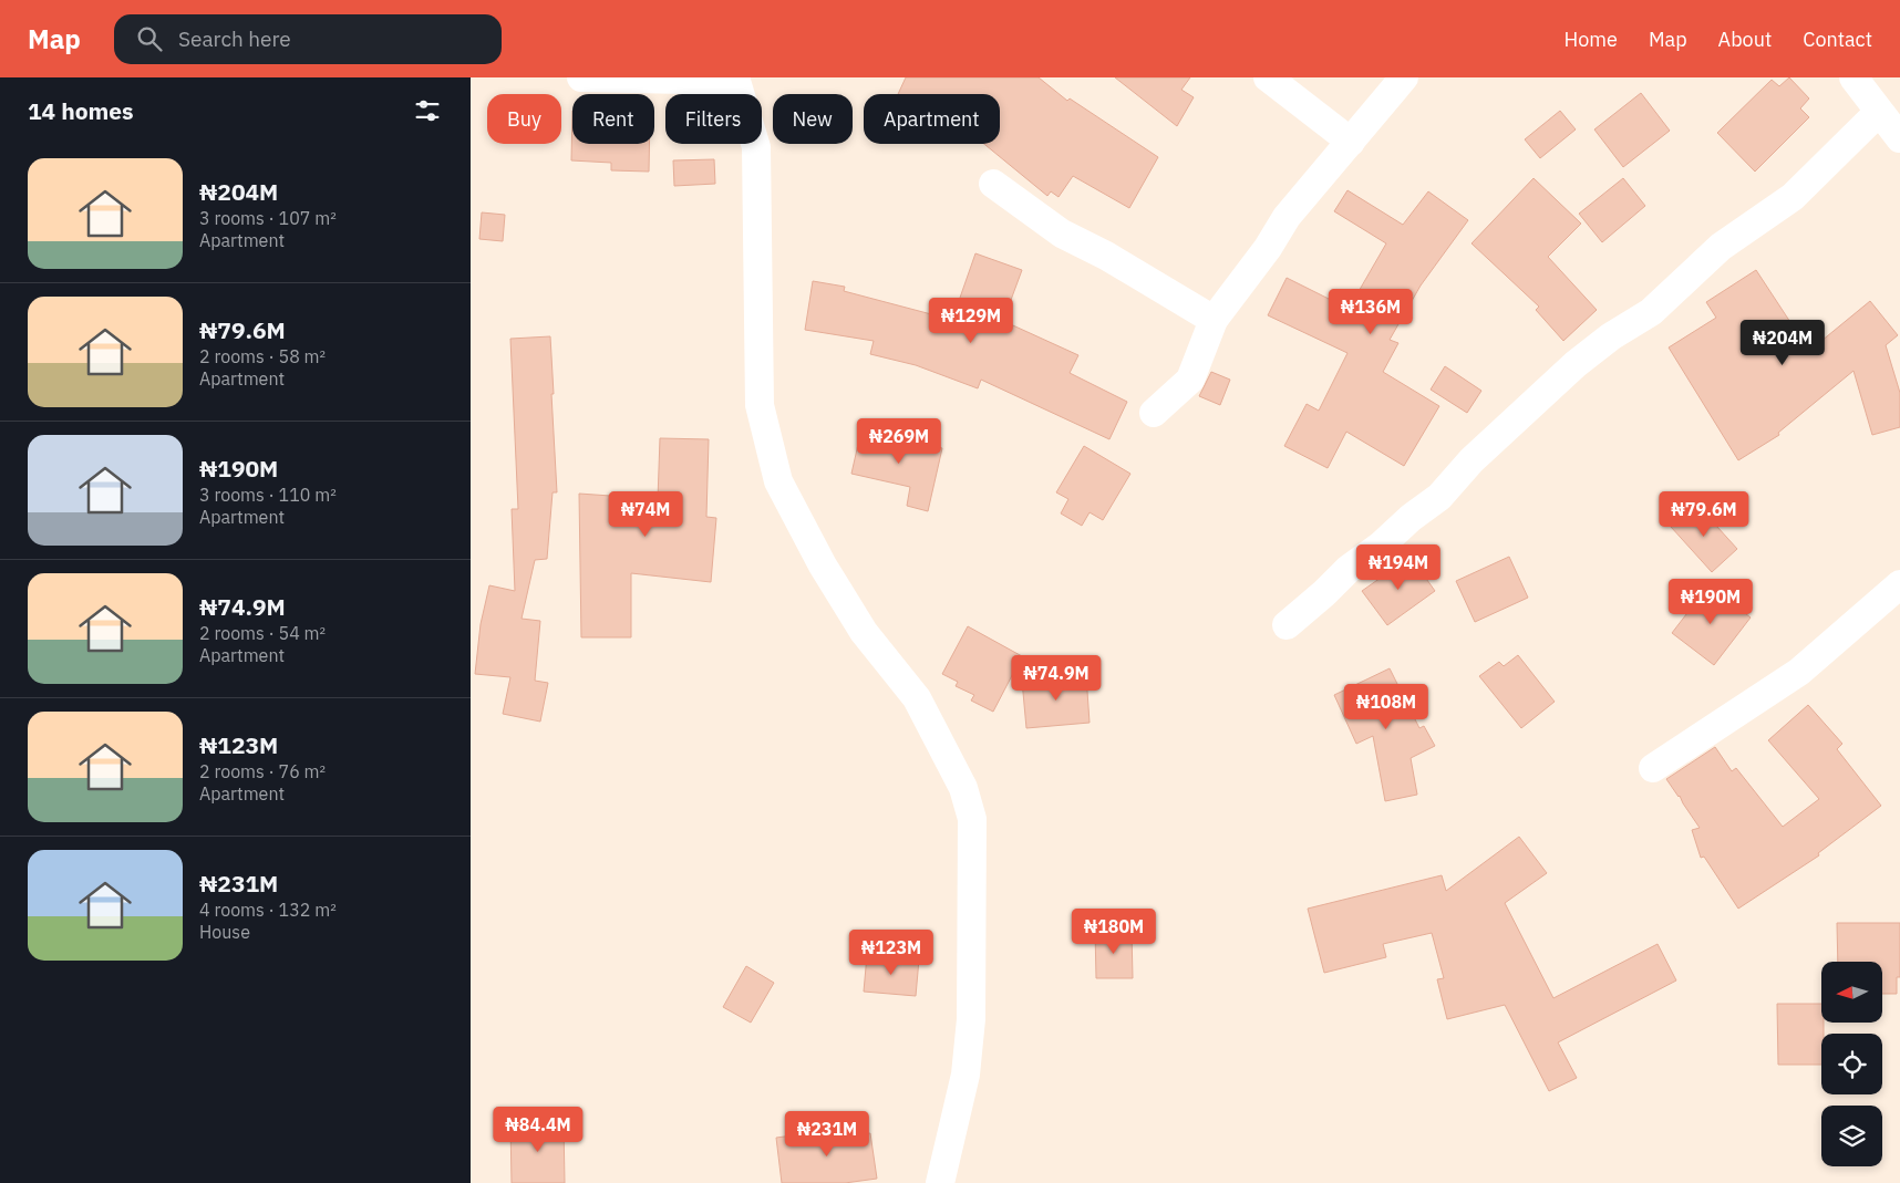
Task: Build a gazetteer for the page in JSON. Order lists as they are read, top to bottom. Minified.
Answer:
{"north":"left","page":{"header":"Map","search":"Search here","nav":["Home","Map","About","Contact"],"heading":"14 homes","chip":["Buy","Rent","Filters","New","Apartment"],"list":[{"name":"₦204M","note":"3 rooms · 107 m² · Apartment"},{"name":"₦79.6M","note":"2 rooms · 58 m² · Apartment"},{"name":"₦190M","note":"3 rooms · 110 m² · Apartment"},{"name":"₦74.9M","note":"2 rooms · 54 m² · Apartment"},{"name":"₦123M","note":"2 rooms · 76 m² · Apartment"},{"name":"₦231M","note":"4 rooms · 132 m² · House"}],"price":["₦136M","₦129M","₦204M","₦269M","₦74M","₦79.6M","₦194M","₦190M","₦74.9M","₦108M","₦180M","₦123M","₦84.4M","₦231M"]}}
